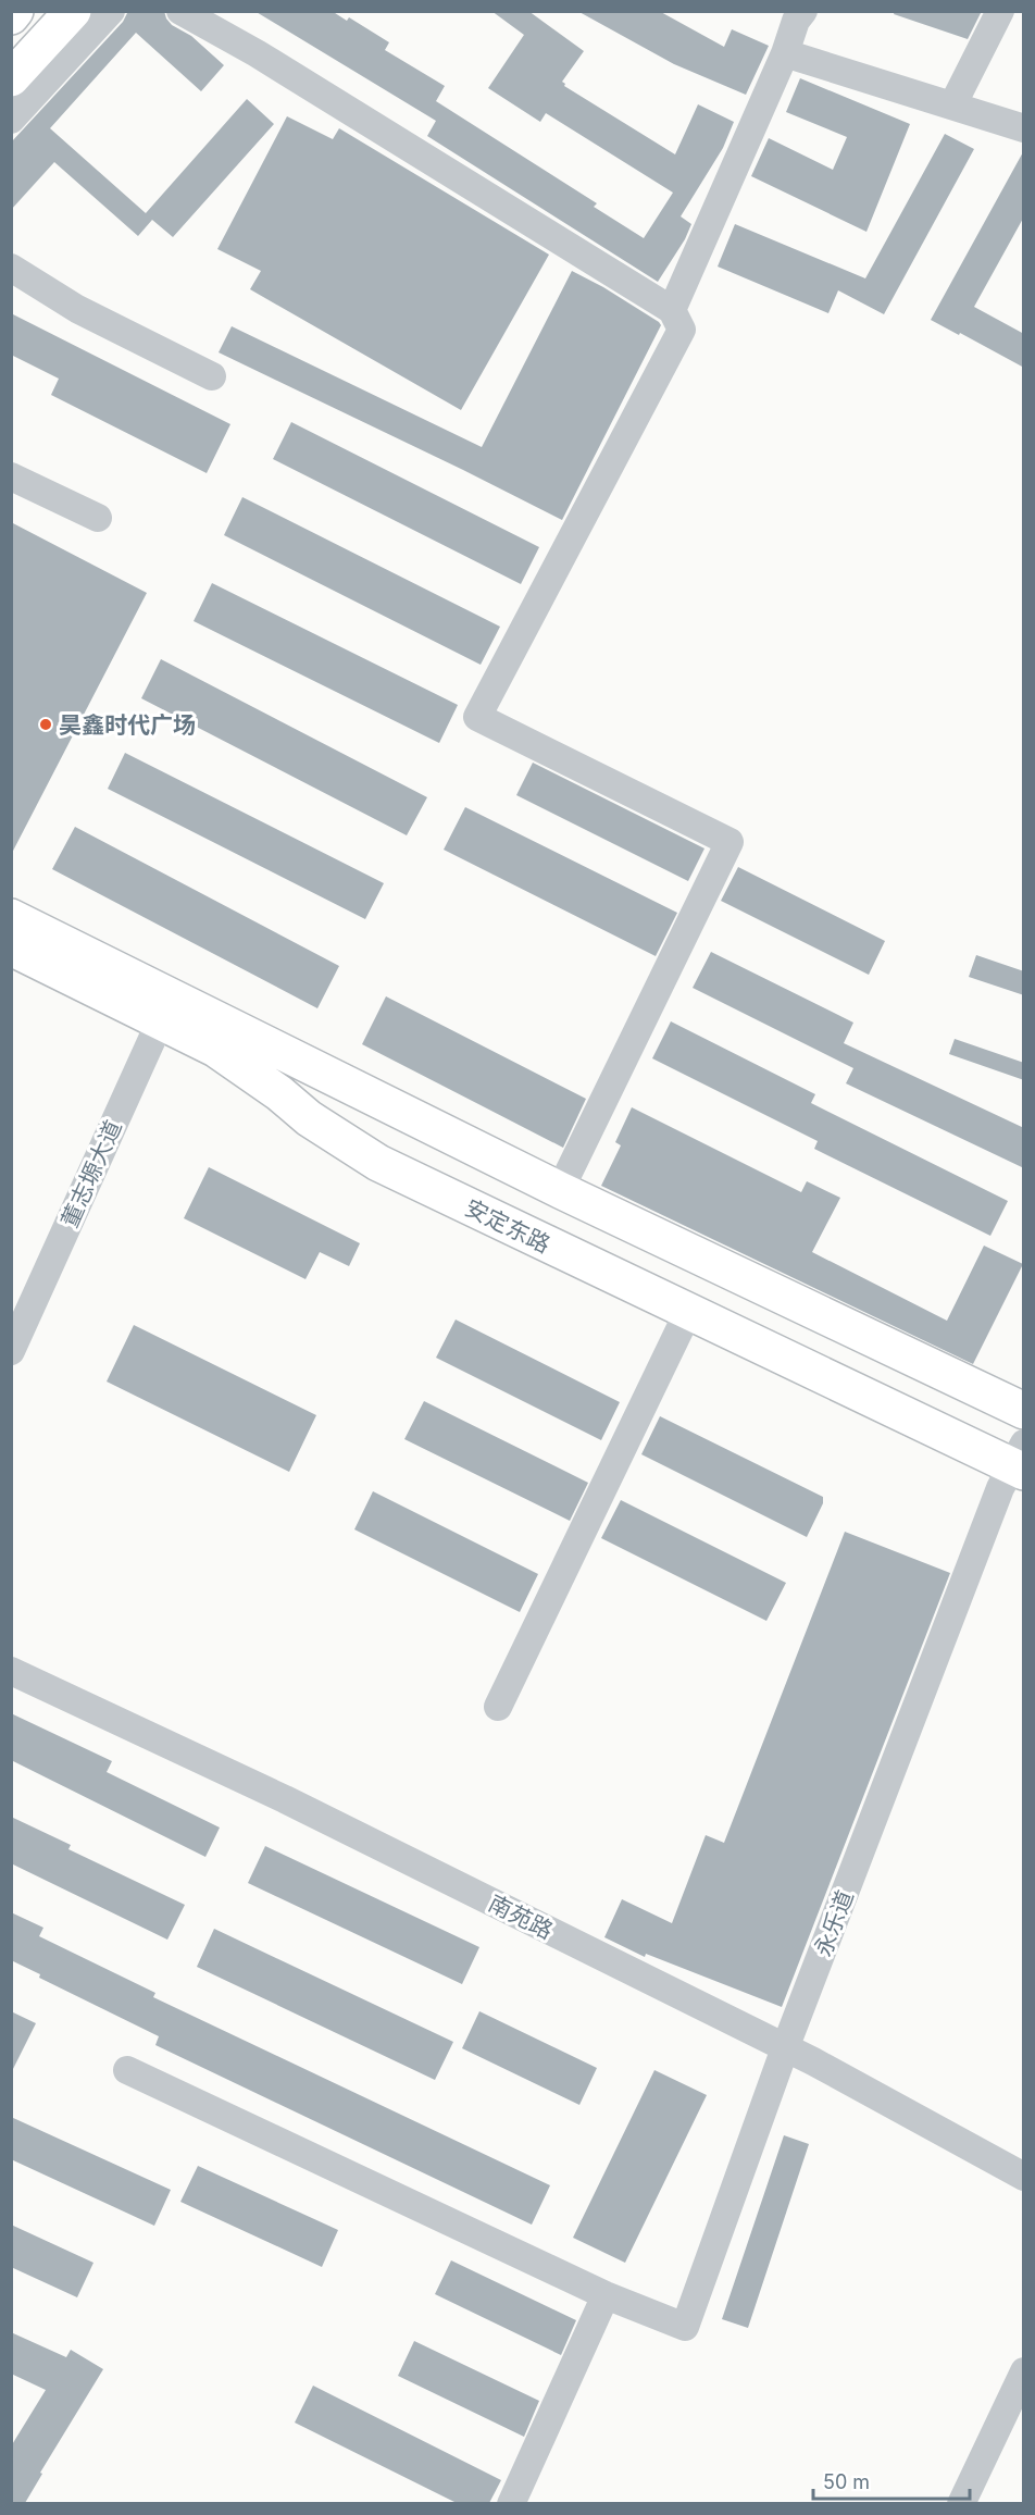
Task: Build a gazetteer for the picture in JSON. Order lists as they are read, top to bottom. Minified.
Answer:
{"streets":{"main road":["安定东路"],"street":["董志塬大道","南苑路","永乐道"]},"crossings":[["董志塬大道","安定东路"],["安定东路","永乐道"],["南苑路","永乐道"]],"places":["昊鑫时代广场"],"scale_bar":"50 m"}
